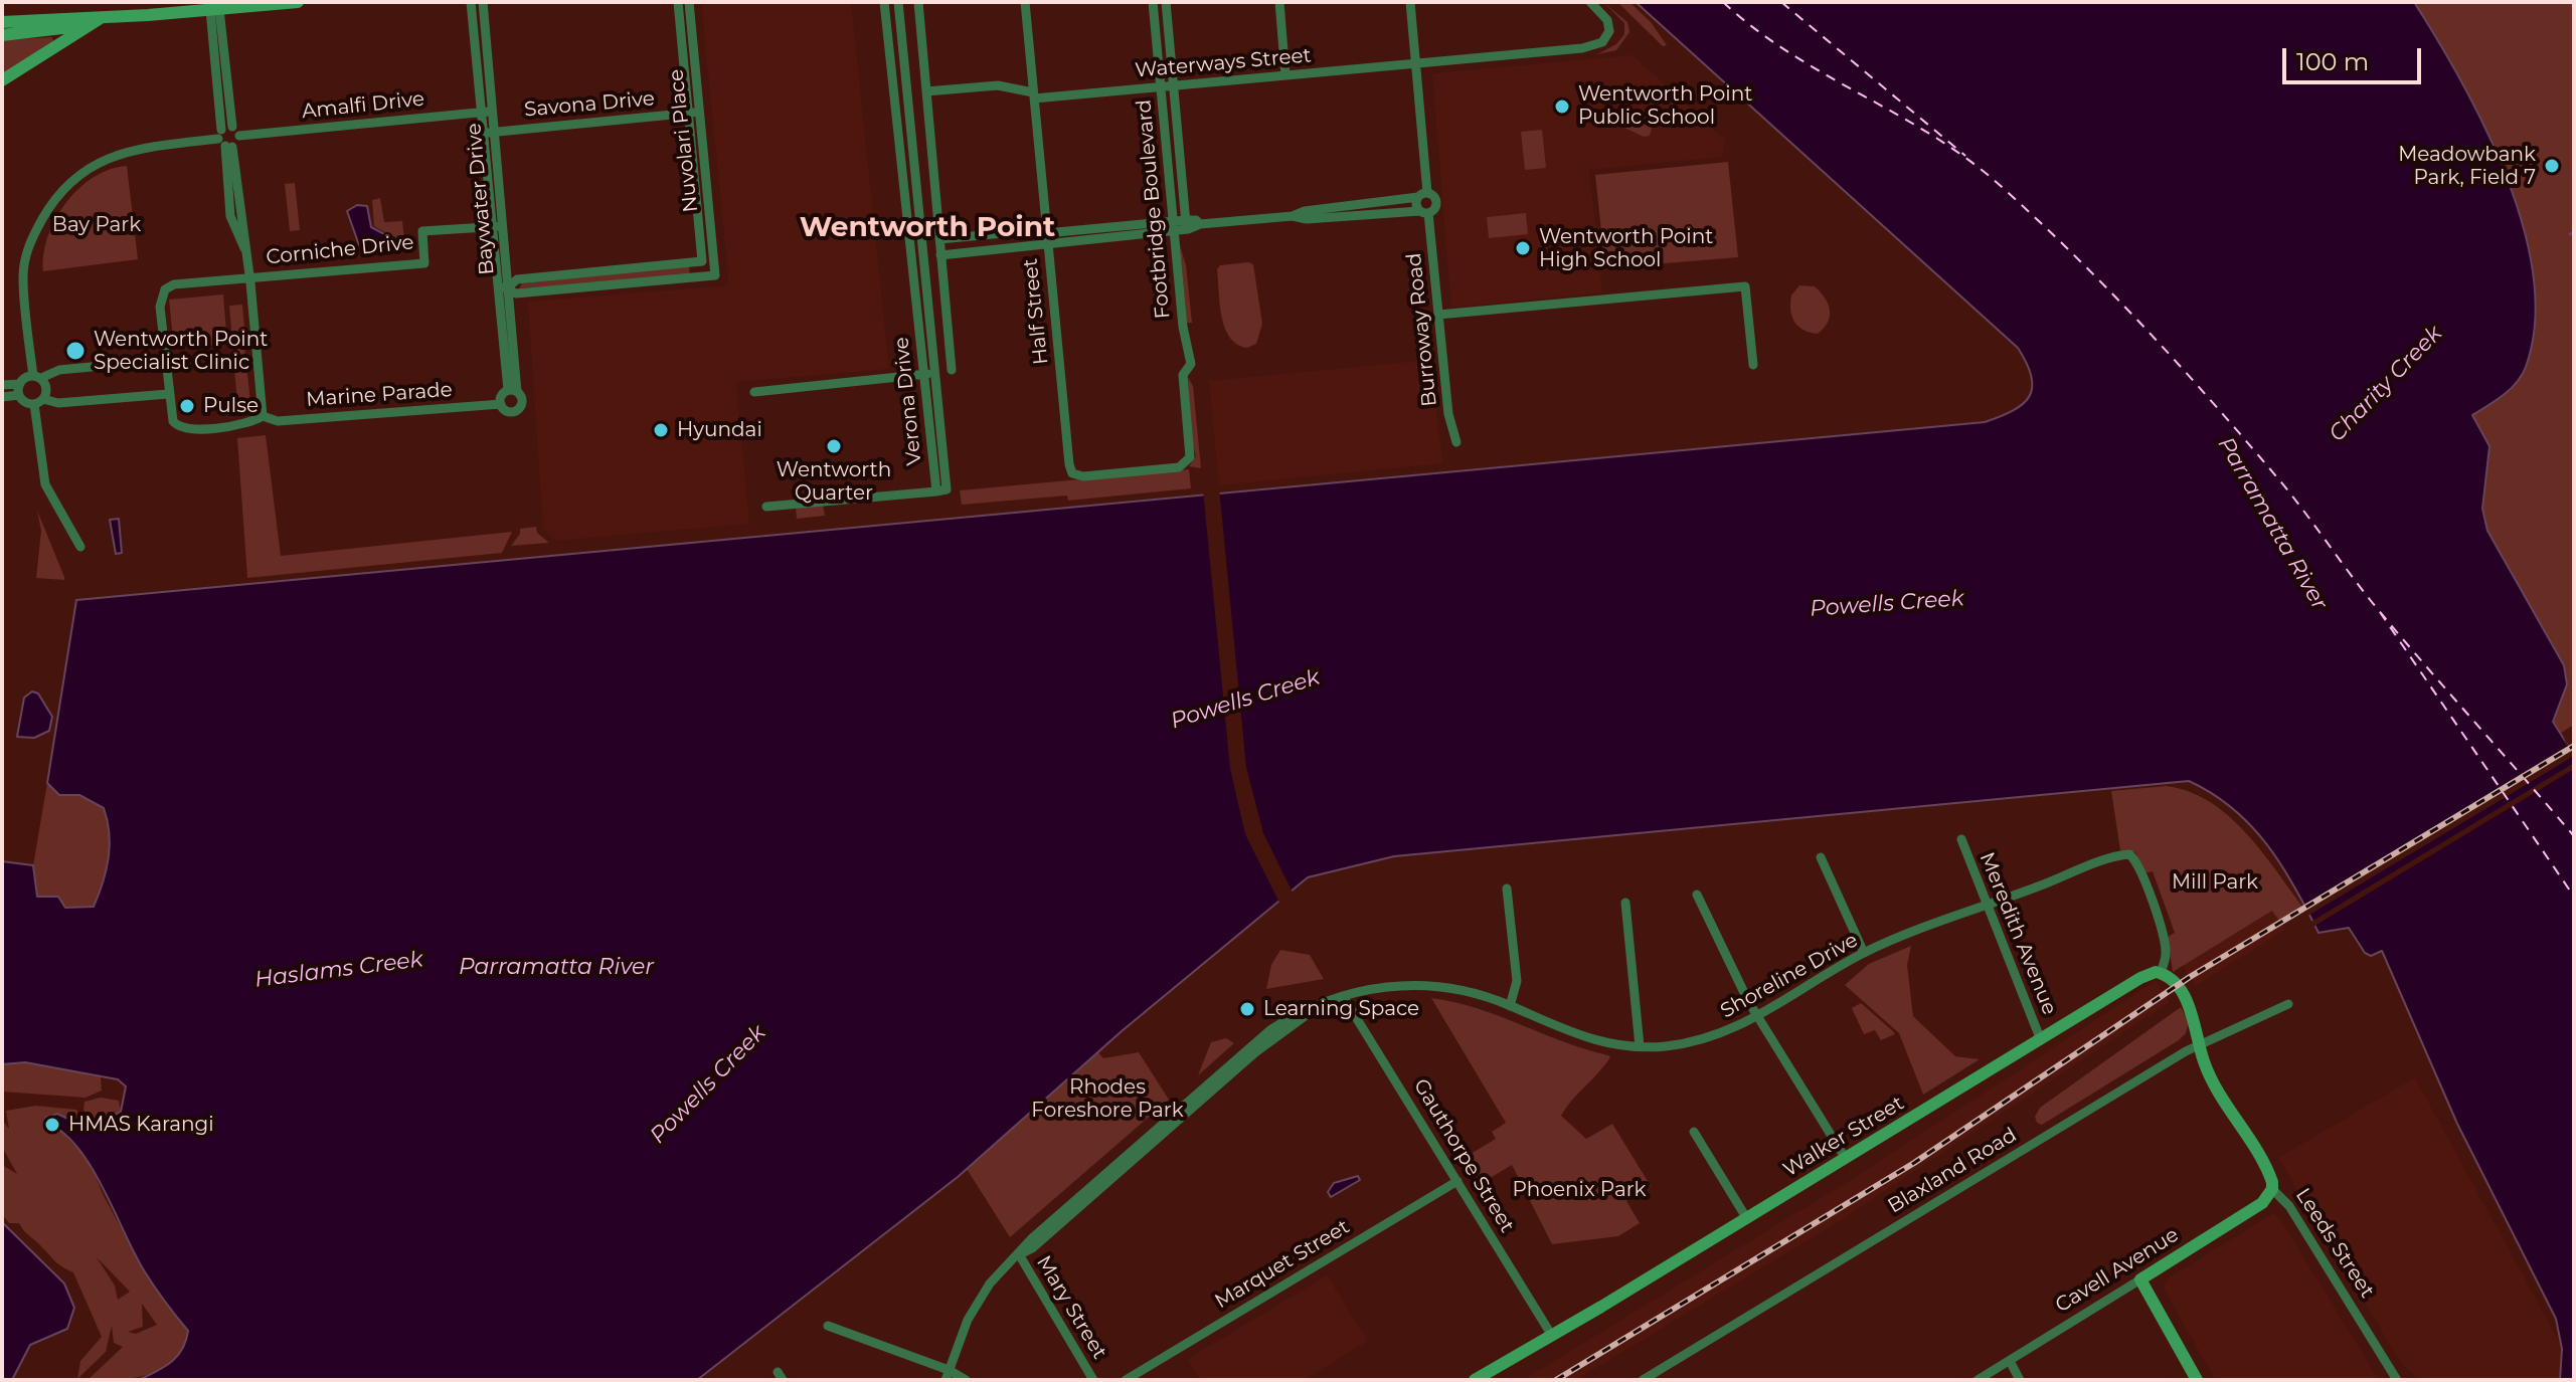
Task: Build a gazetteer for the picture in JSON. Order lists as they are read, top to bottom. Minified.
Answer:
{"streets":{"street":["Waterways Street","Savona Drive","Amalfi Drive","Nuvolari Place","Baywater Drive","Footbridge Boulevard","Corniche Drive","Half Street","Burroway Road","Marine Parade","Verona Drive","Meredith Avenue","Shoreline Drive","Walker Street","Gauthorpe Street","Blaxland Road","Leeds Street","Marquet Street","Cavell Avenue","Mary Street"]},"crossings":[["Waterways Street","Footbridge Boulevard"],["Waterways Street","Half Street"],["Savona Drive","Nuvolari Place"],["Savona Drive","Baywater Drive"],["Amalfi Drive","Baywater Drive"],["Baywater Drive","Corniche Drive"],["Baywater Drive","Marine Parade"],["Footbridge Boulevard","Half Street"],["Meredith Avenue","Shoreline Drive"],["Meredith Avenue","Walker Street"],["Shoreline Drive","Walker Street"],["Shoreline Drive","Gauthorpe Street"],["Shoreline Drive","Mary Street"],["Walker Street","Gauthorpe Street"],["Gauthorpe Street","Marquet Street"],["Blaxland Road","Leeds Street"],["Leeds Street","Cavell Avenue"]],"districts":["Wentworth Point"],"water":["Charity Creek","Parramatta River","Powells Creek","Haslams Creek"],"parks":["Bay Park","Mill Park","Rhodes Foreshore Park","Phoenix Park"],"places":["Wentworth Point Public School","Meadowbank Park, Field 7","Wentworth Point High School","Wentworth Point Specialist Clinic","Pulse","Hyundai","Wentworth Quarter","Learning Space","HMAS Karangi"],"scale_bar":"100 m"}
